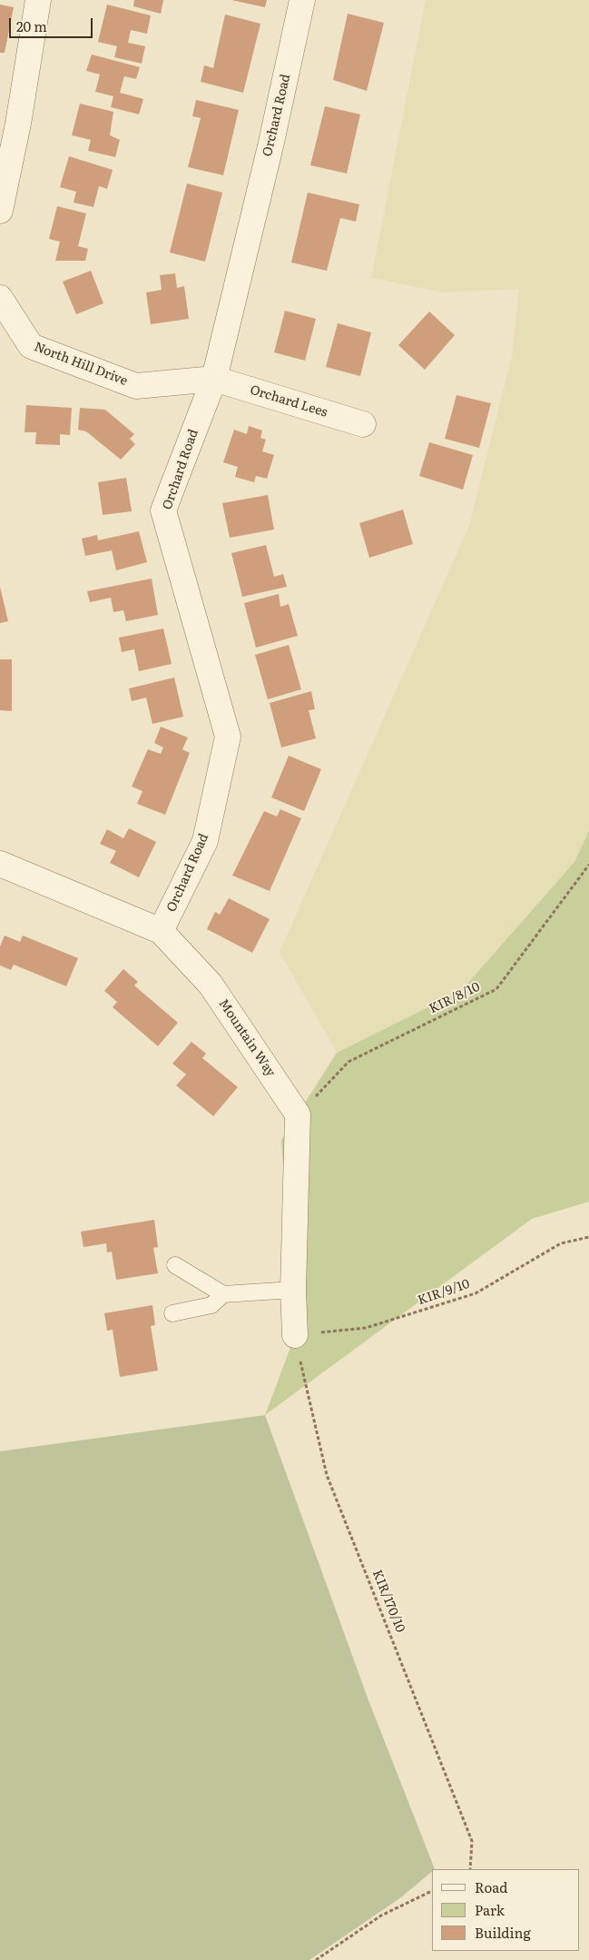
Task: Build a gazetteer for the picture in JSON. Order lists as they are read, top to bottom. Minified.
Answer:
{"streets":{"street":["Orchard Road","North Hill Drive","Orchard Lees","Mountain Way"],"path":["KIR/8/10","KIR/9/10","KIR/170/10"]},"crossings":[["Orchard Road","North Hill Drive"],["Orchard Road","Orchard Lees"],["Orchard Road","Mountain Way"],["North Hill Drive","Orchard Lees"],["KIR/8/10","Mountain Way"],["KIR/9/10","KIR/170/10"]],"legend":["Road","Park","Building"],"scale_bar":"20 m"}
